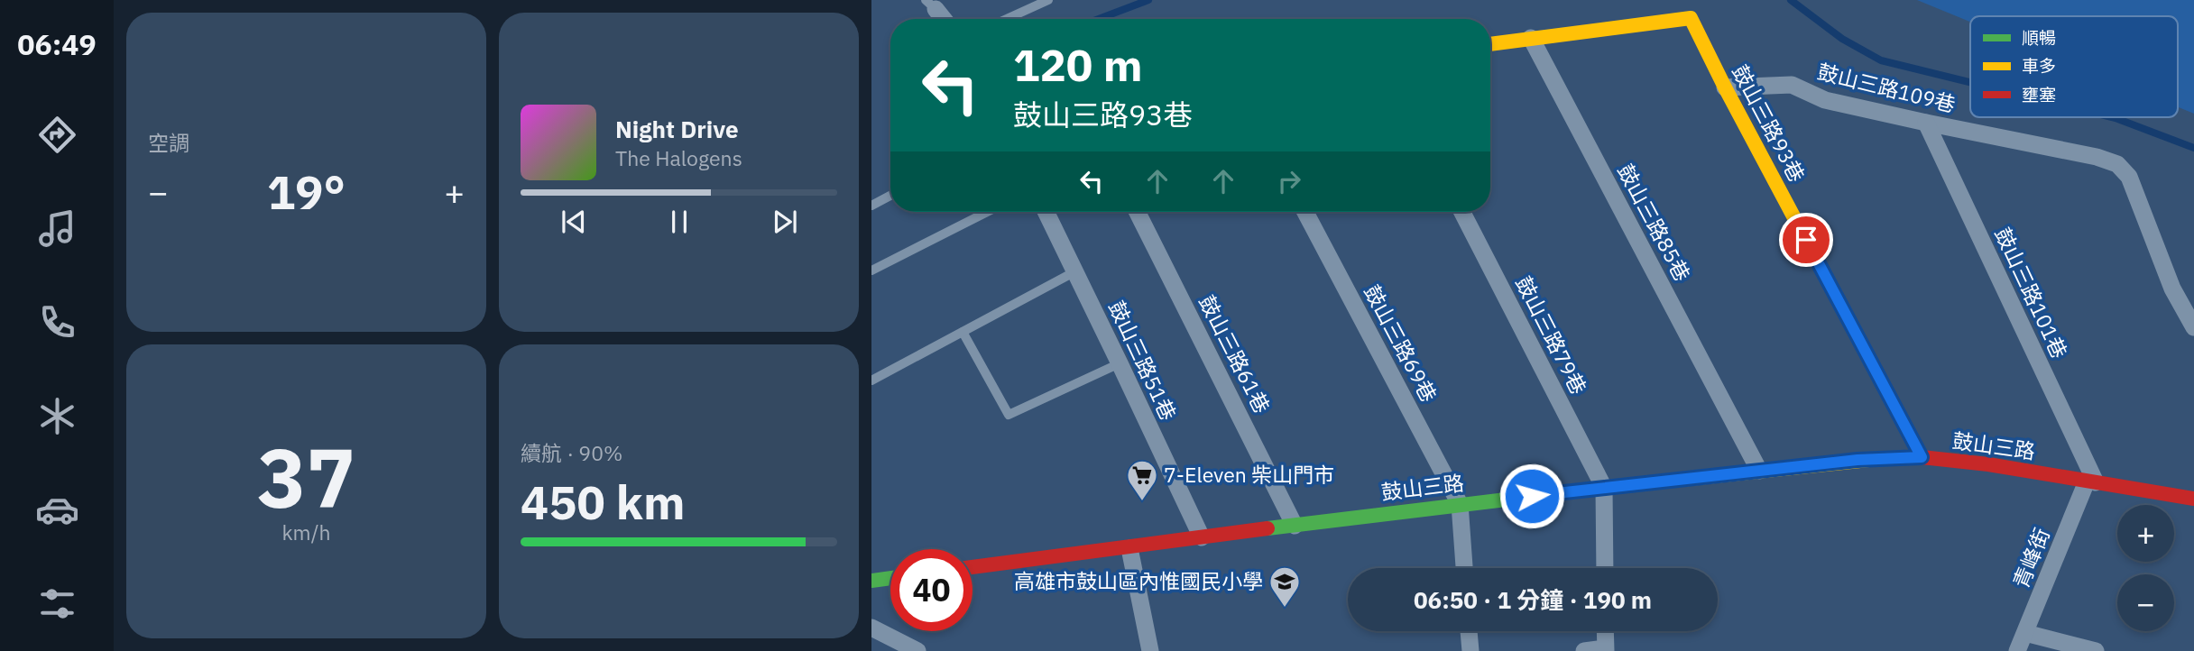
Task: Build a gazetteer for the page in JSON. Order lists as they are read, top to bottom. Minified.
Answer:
{"streets":{"street":["鼓山三路109巷","鼓山三路93巷","鼓山三路85巷","鼓山三路101巷","鼓山三路79巷","鼓山三路69巷","鼓山三路61巷","鼓山三路51巷","鼓山三路","青峰街"]},"crossings":[["鼓山三路109巷","鼓山三路93巷"],["鼓山三路109巷","鼓山三路101巷"],["鼓山三路93巷","鼓山三路85巷"],["鼓山三路93巷","鼓山三路"],["鼓山三路85巷","鼓山三路"],["鼓山三路101巷","鼓山三路"],["鼓山三路101巷","青峰街"],["鼓山三路79巷","鼓山三路"],["鼓山三路69巷","鼓山三路"],["鼓山三路61巷","鼓山三路"],["鼓山三路51巷","鼓山三路"],["鼓山三路","青峰街"]],"places":{"supermarket":["7-Eleven 柴山門市"],"school or university":["高雄市鼓山區內惟國民小學"]},"legend":["順暢","車多","壅塞"],"page":{"tabs":"06:49","tile":["空調",["37","km/h"],["續航 · 90%","450 km"]],"turn":["120 m","鼓山三路93巷"],"song":["Night Drive","The Halogens"],"heat":["−","19°","+"],"map_buttons":["+","−"],"limit":"40","trip":"06:50 · 1 分鐘 · 190 m"}}
